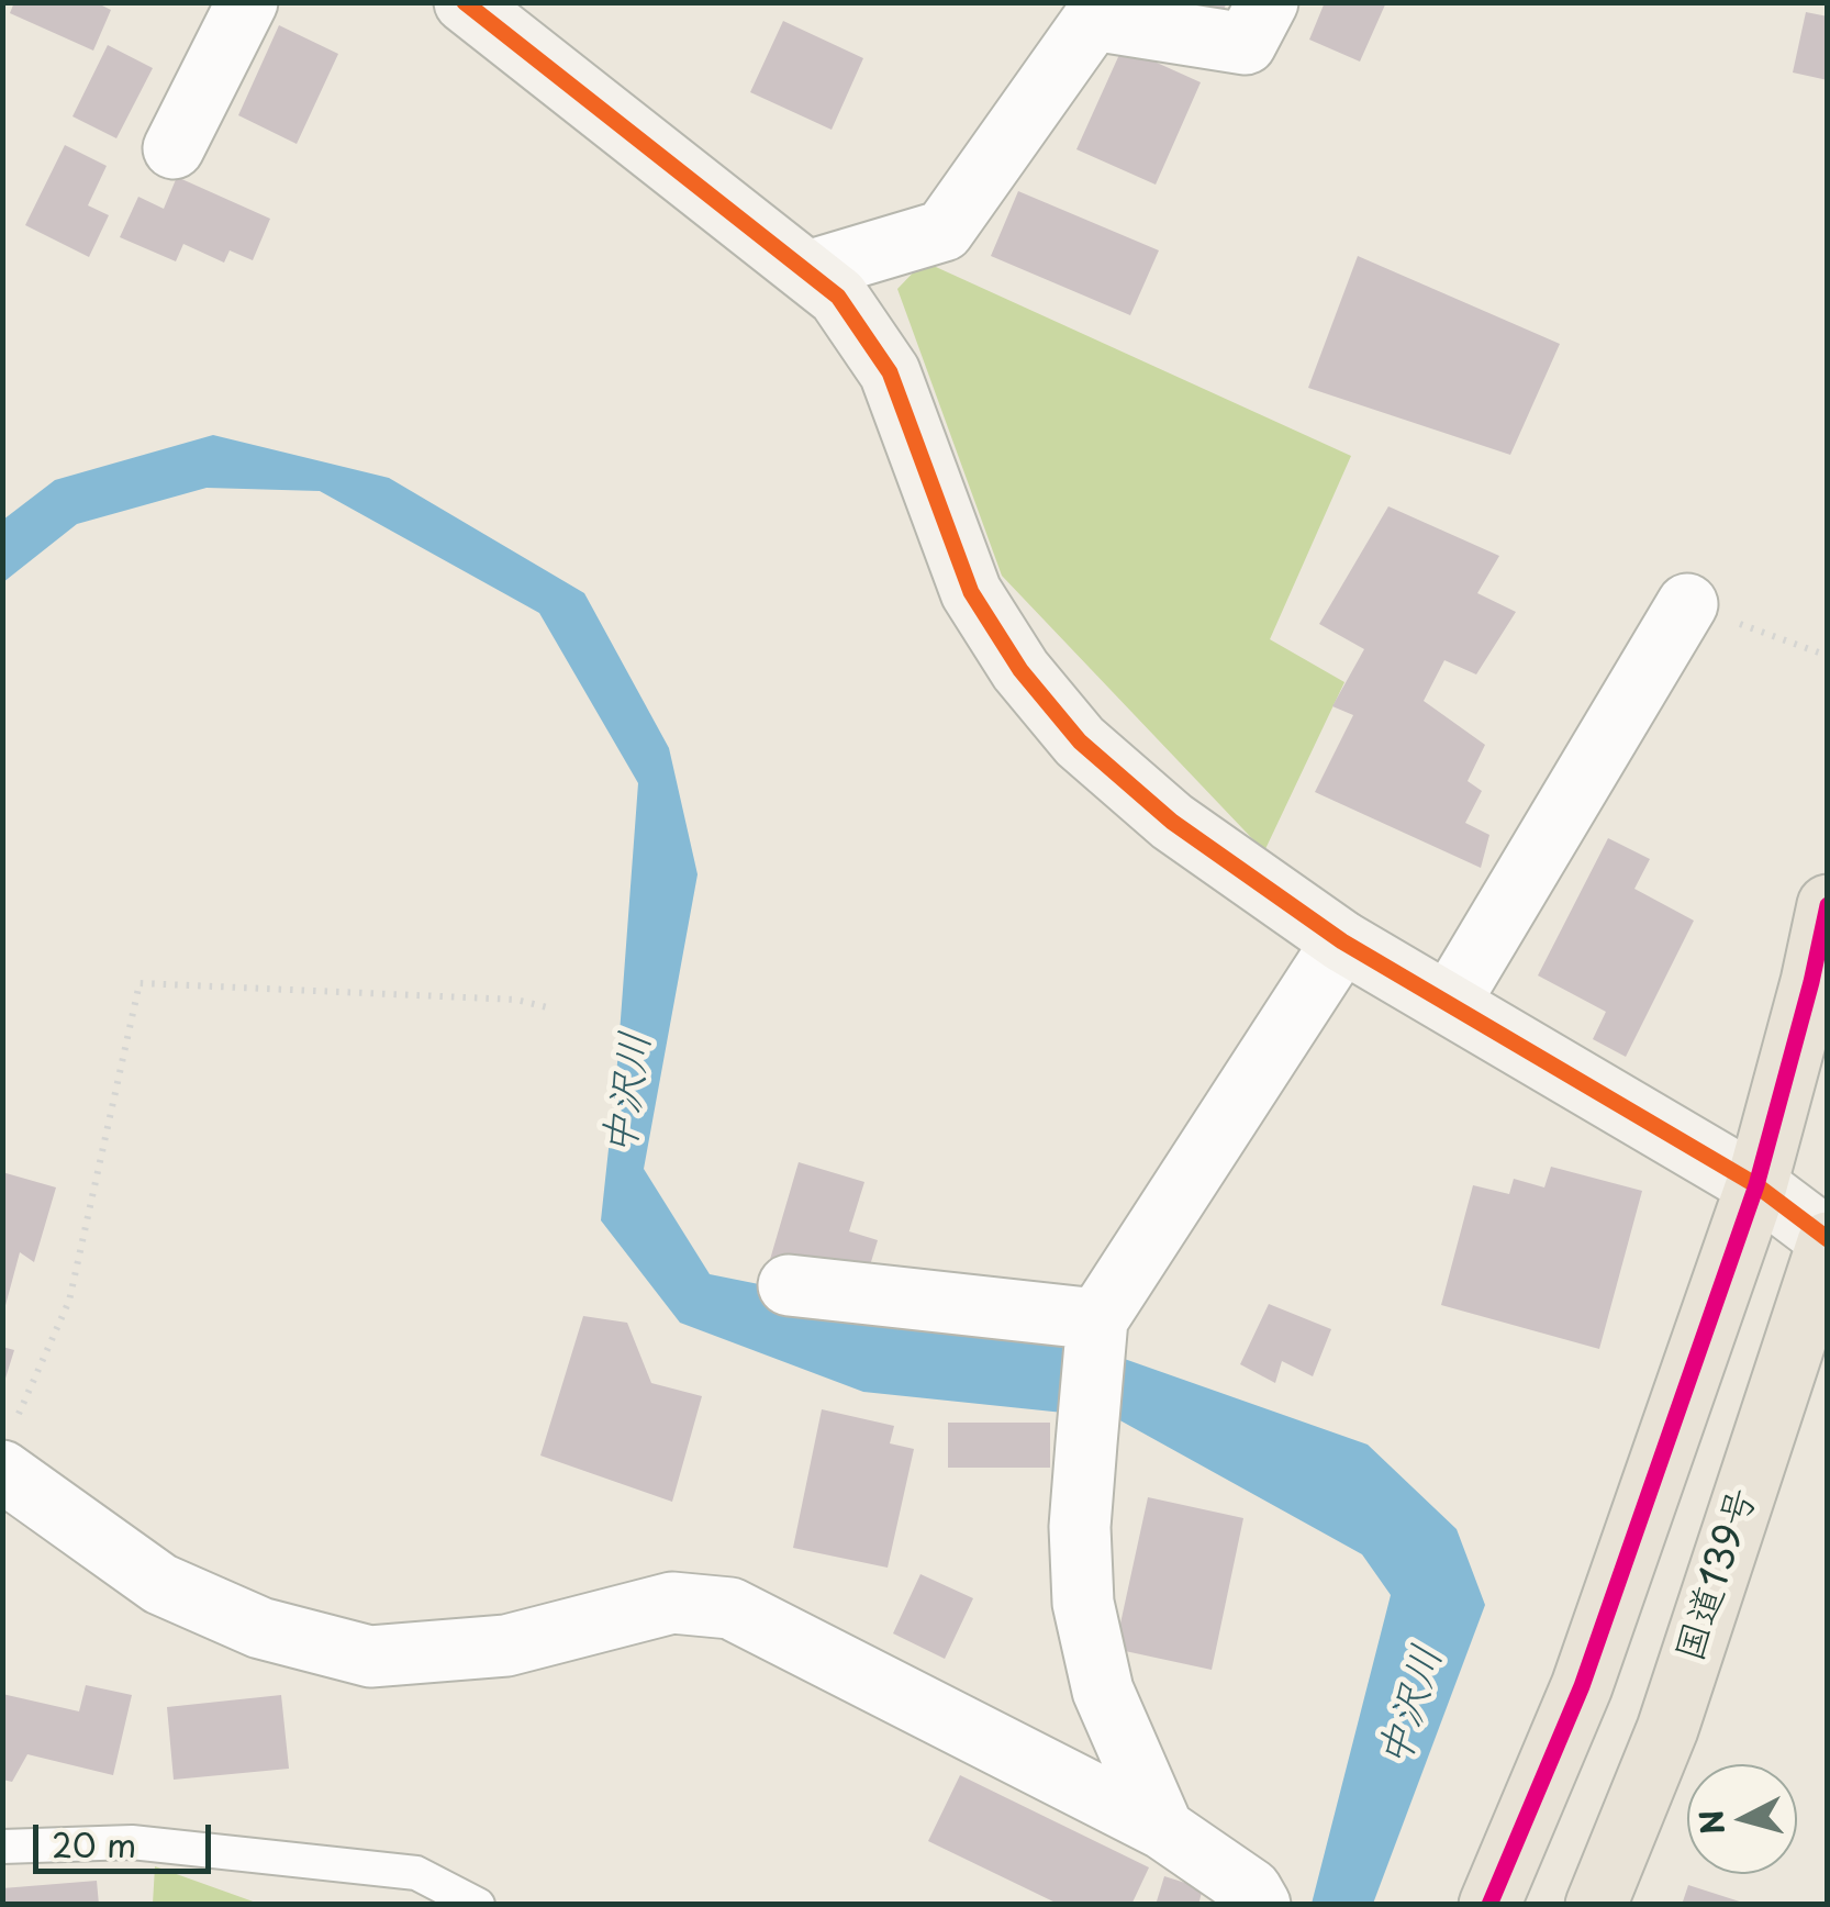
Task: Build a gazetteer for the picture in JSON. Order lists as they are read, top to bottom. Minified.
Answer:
{"streets":{"highway":["国道139号"]},"water":["中沢川"],"scale_bar":"20 m","north":"left"}
